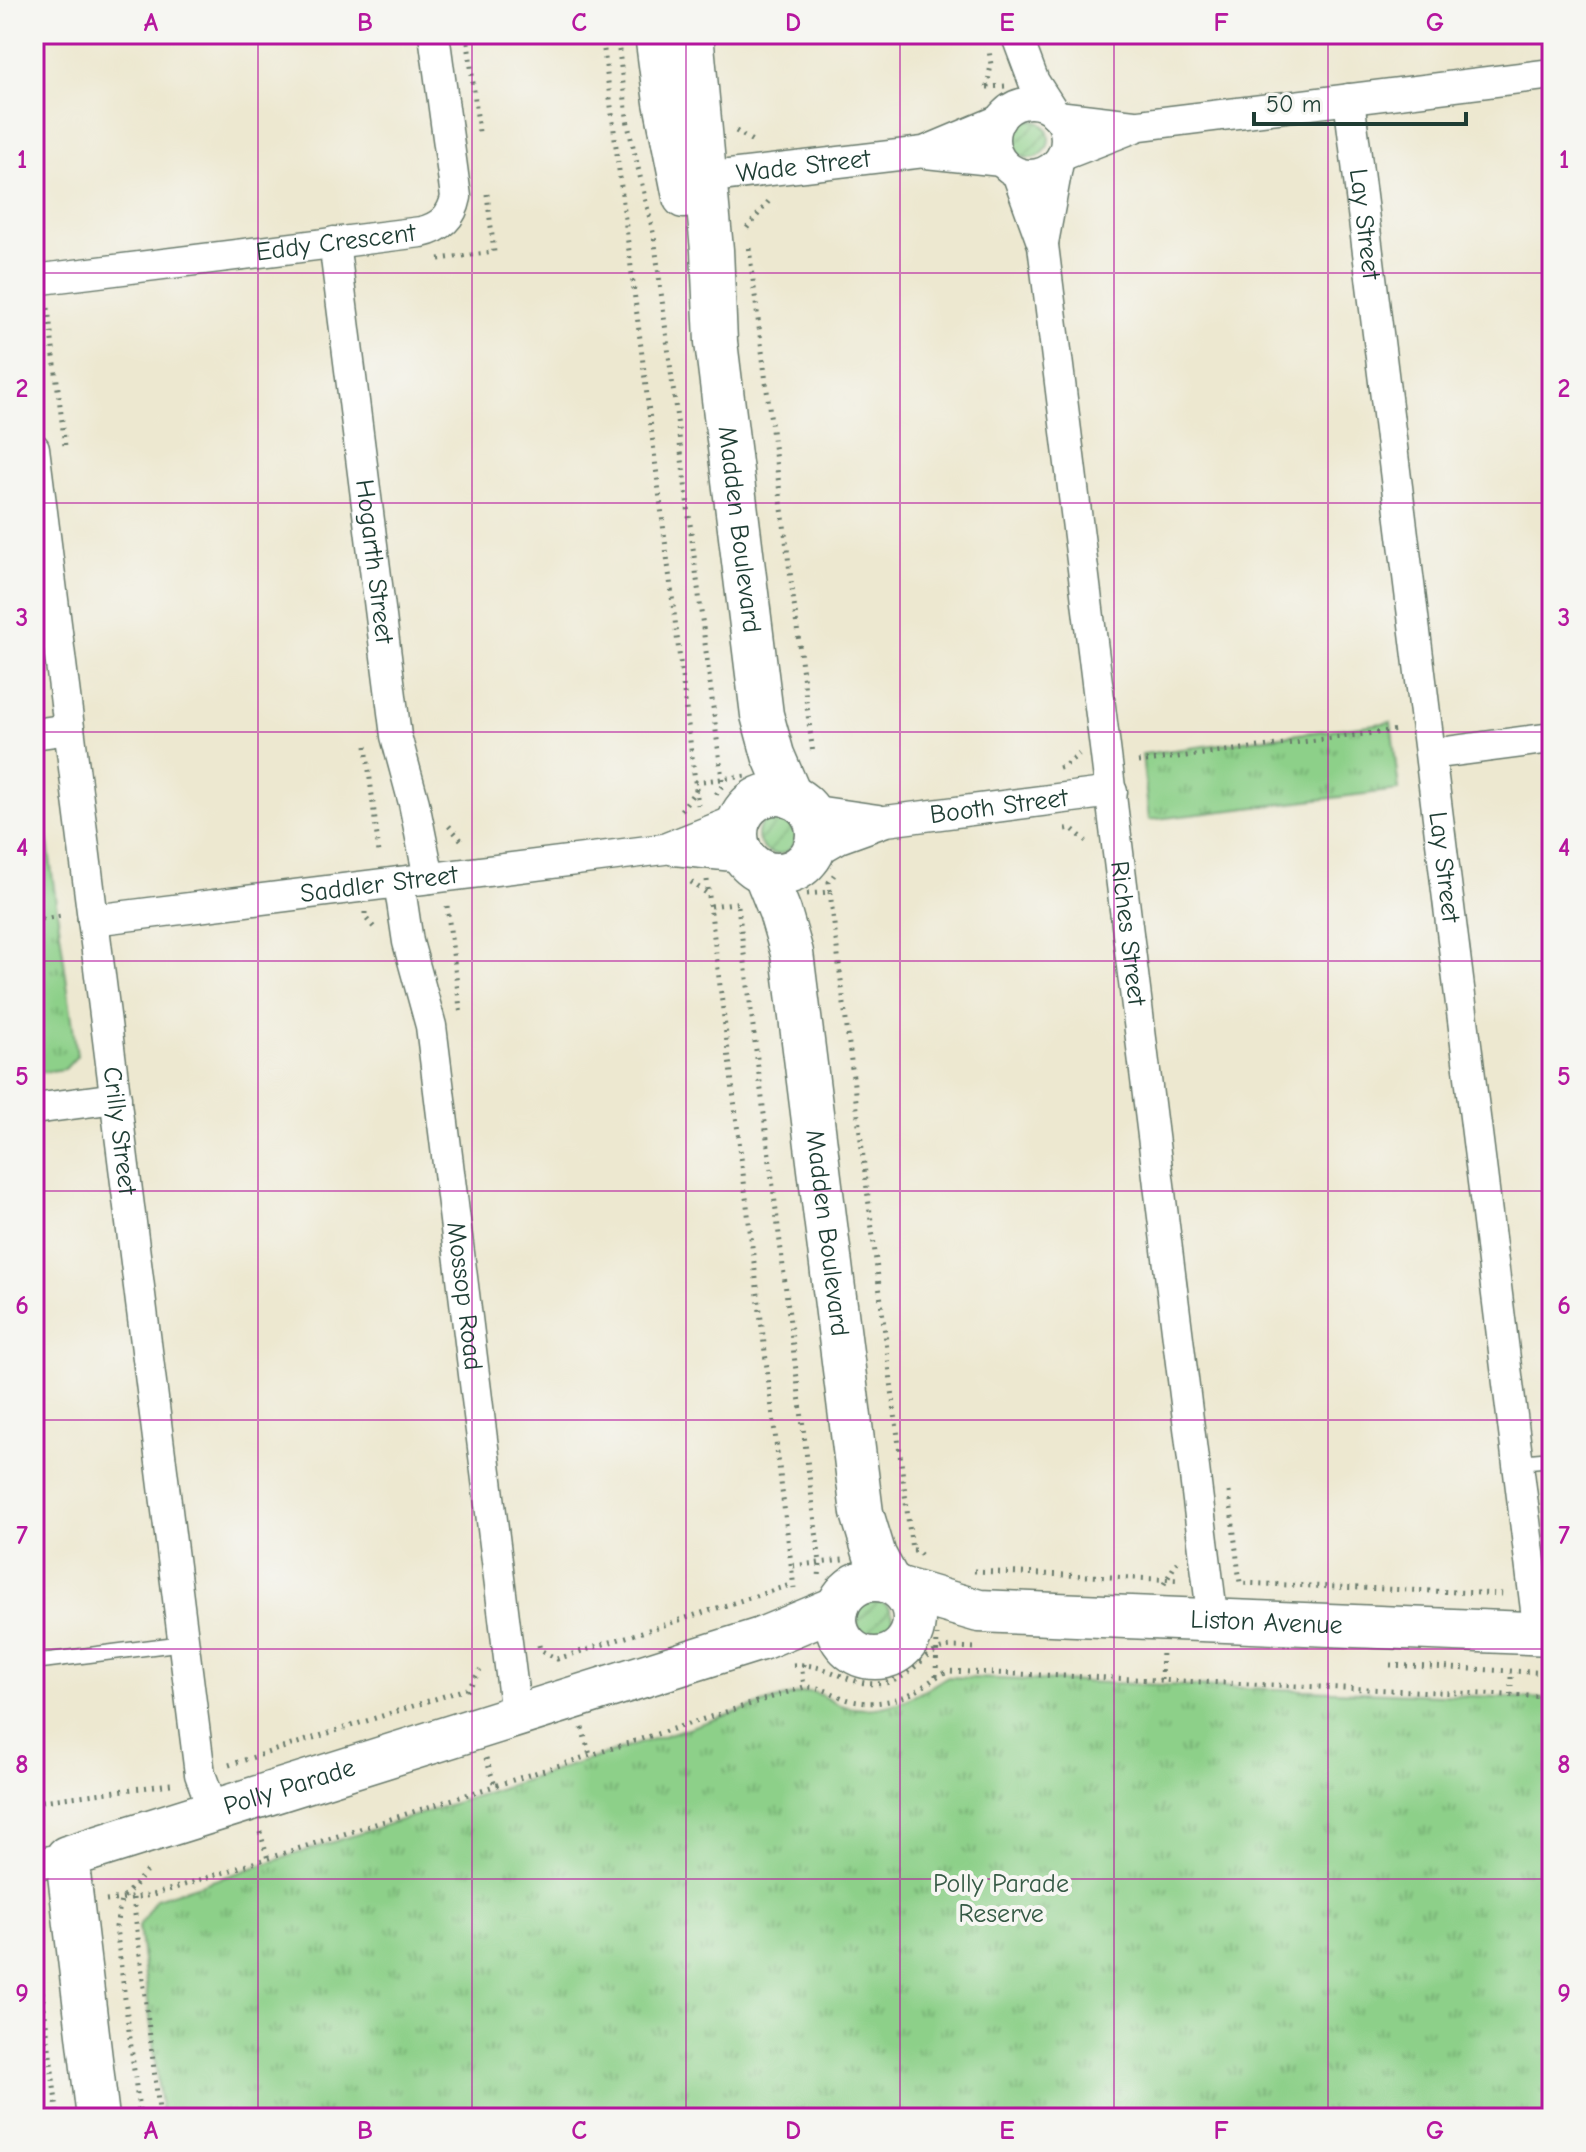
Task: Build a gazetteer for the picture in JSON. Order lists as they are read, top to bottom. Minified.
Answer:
{"streets":{"street":["Wade Street","Lay Street","Eddy Crescent","Madden Boulevard","Hogarth Street","Booth Street","Saddler Street","Riches Street","Crilly Street","Mossop Road","Liston Avenue","Polly Parade"]},"crossings":[["Wade Street","Madden Boulevard"],["Wade Street","Riches Street"],["Lay Street","Liston Avenue"],["Eddy Crescent","Hogarth Street"],["Madden Boulevard","Booth Street"],["Madden Boulevard","Saddler Street"],["Madden Boulevard","Liston Avenue"],["Madden Boulevard","Polly Parade"],["Hogarth Street","Saddler Street"],["Hogarth Street","Mossop Road"],["Booth Street","Saddler Street"],["Booth Street","Riches Street"],["Saddler Street","Crilly Street"],["Saddler Street","Mossop Road"],["Riches Street","Liston Avenue"],["Crilly Street","Polly Parade"],["Mossop Road","Polly Parade"],["Liston Avenue","Polly Parade"]],"parks":["Polly Parade Reserve"],"scale_bar":"50 m","grid":{"columns":["A","B","C","D","E","F","G"],"rows":["1","2","3","4","5","6","7","8","9"]}}
